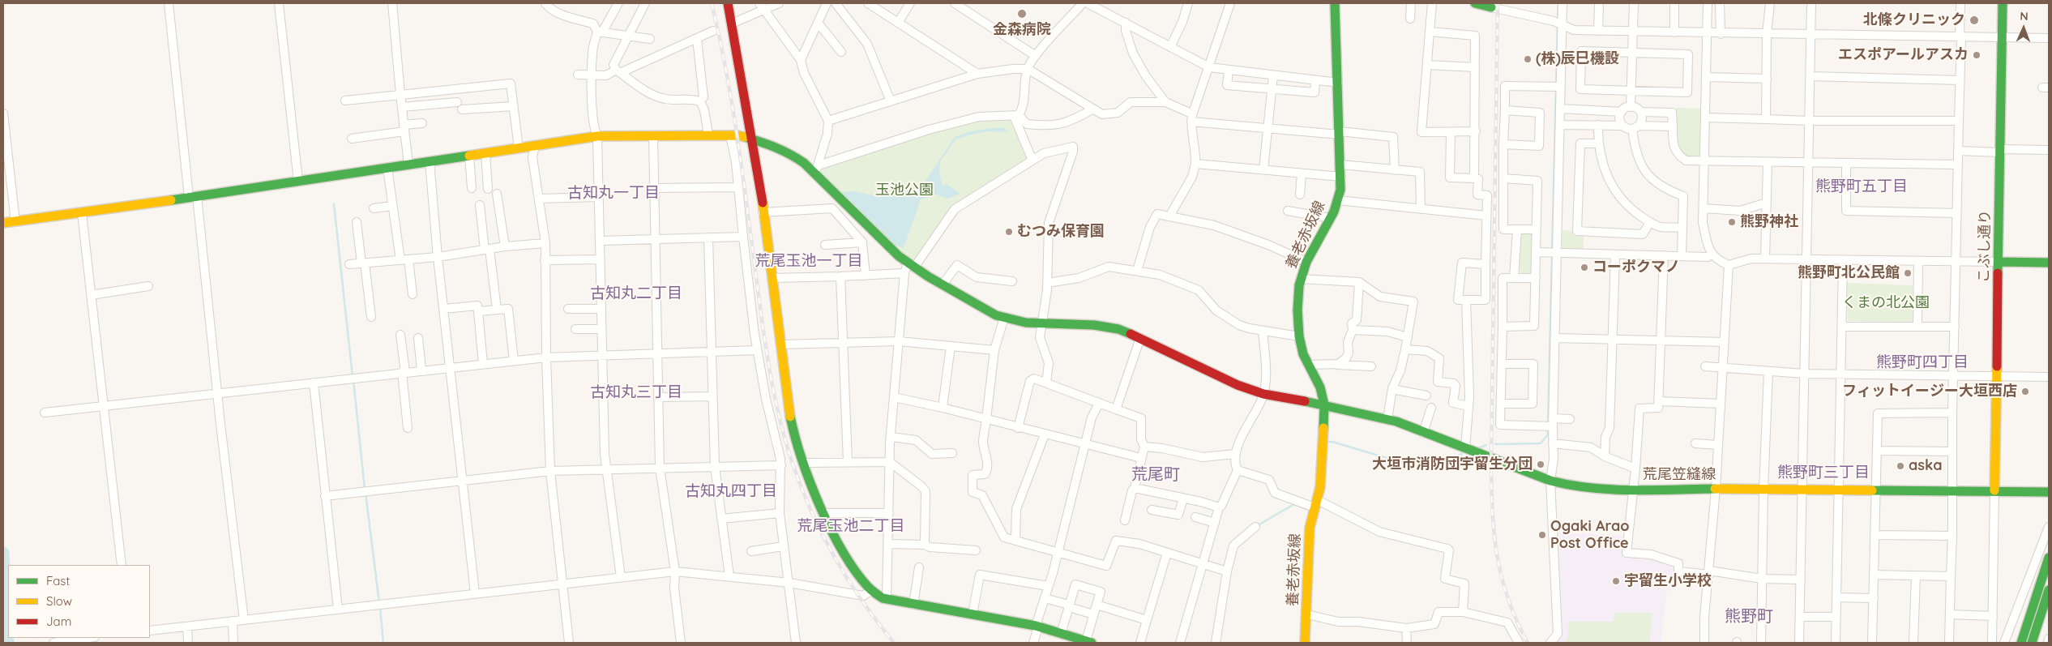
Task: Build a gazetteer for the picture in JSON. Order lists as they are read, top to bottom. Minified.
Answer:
{"streets":{"main road":["養老赤坂線","こぶし通り","荒尾笠縫線"]},"crossings":[["養老赤坂線","荒尾笠縫線"],["こぶし通り","荒尾笠縫線"]],"districts":["熊野町五丁目","古知丸一丁目","荒尾玉池一丁目","古知丸二丁目","熊野町四丁目","古知丸三丁目","熊野町三丁目","荒尾町","古知丸四丁目","荒尾玉池二丁目","熊野町"],"parks":["玉池公園","くまの北公園"],"places":["金森病院","北條クリニック","エスポアールアスカ","(株)辰巳機設","熊野神社","むつみ保育園","コーポクマノ","熊野町北公民館","フィットイージー大垣西店","大垣市消防団宇留生分団","aska","Ogaki Arao Post Office","宇留生小学校"],"legend":["Fast","Slow","Jam"],"north":"top"}
